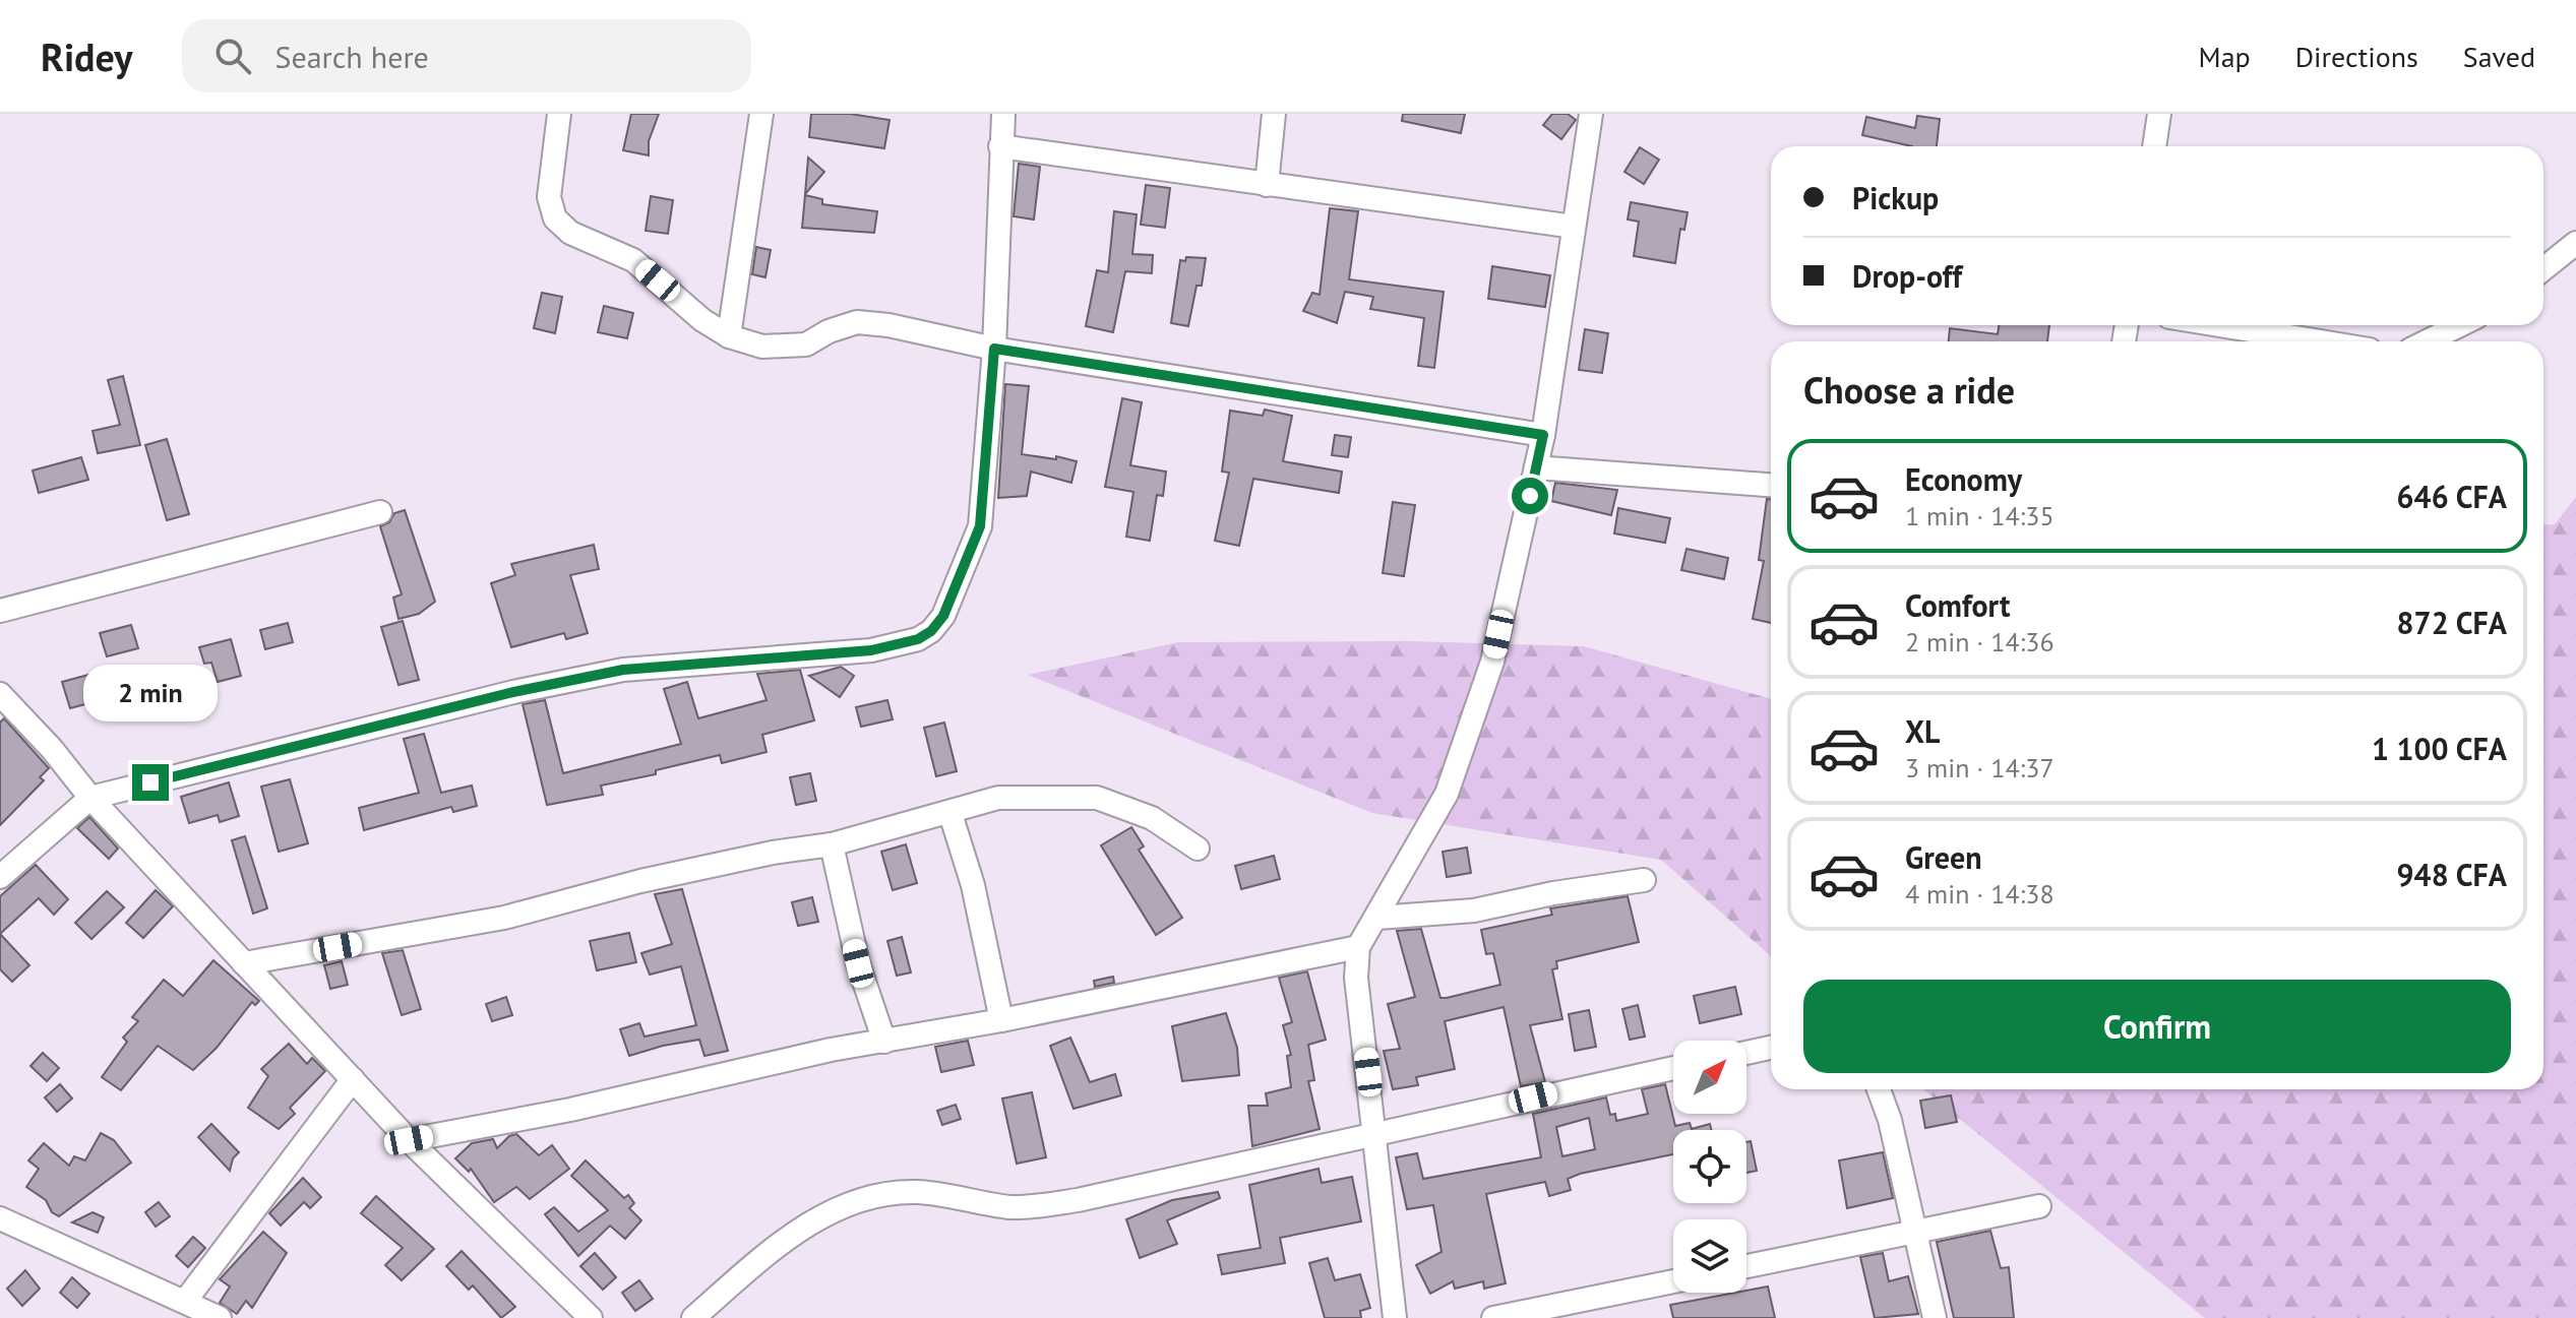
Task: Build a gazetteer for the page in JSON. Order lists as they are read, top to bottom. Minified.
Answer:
{"north":"top right","page":{"header":"Ridey","search":"Search here","nav":["Map","Directions","Saved"],"banner":["Pickup","Drop-off"],"heading":"Choose a ride","list":[{"name":"Economy","note":"1 min · 14:35","value":"646 CFA"},{"name":"Comfort","note":"2 min · 14:36","value":"872 CFA"},{"name":"XL","note":"3 min · 14:37","value":"1 100 CFA"},{"name":"Green","note":"4 min · 14:38","value":"948 CFA"}],"bubble":"2 min","buttons":"Confirm"}}
